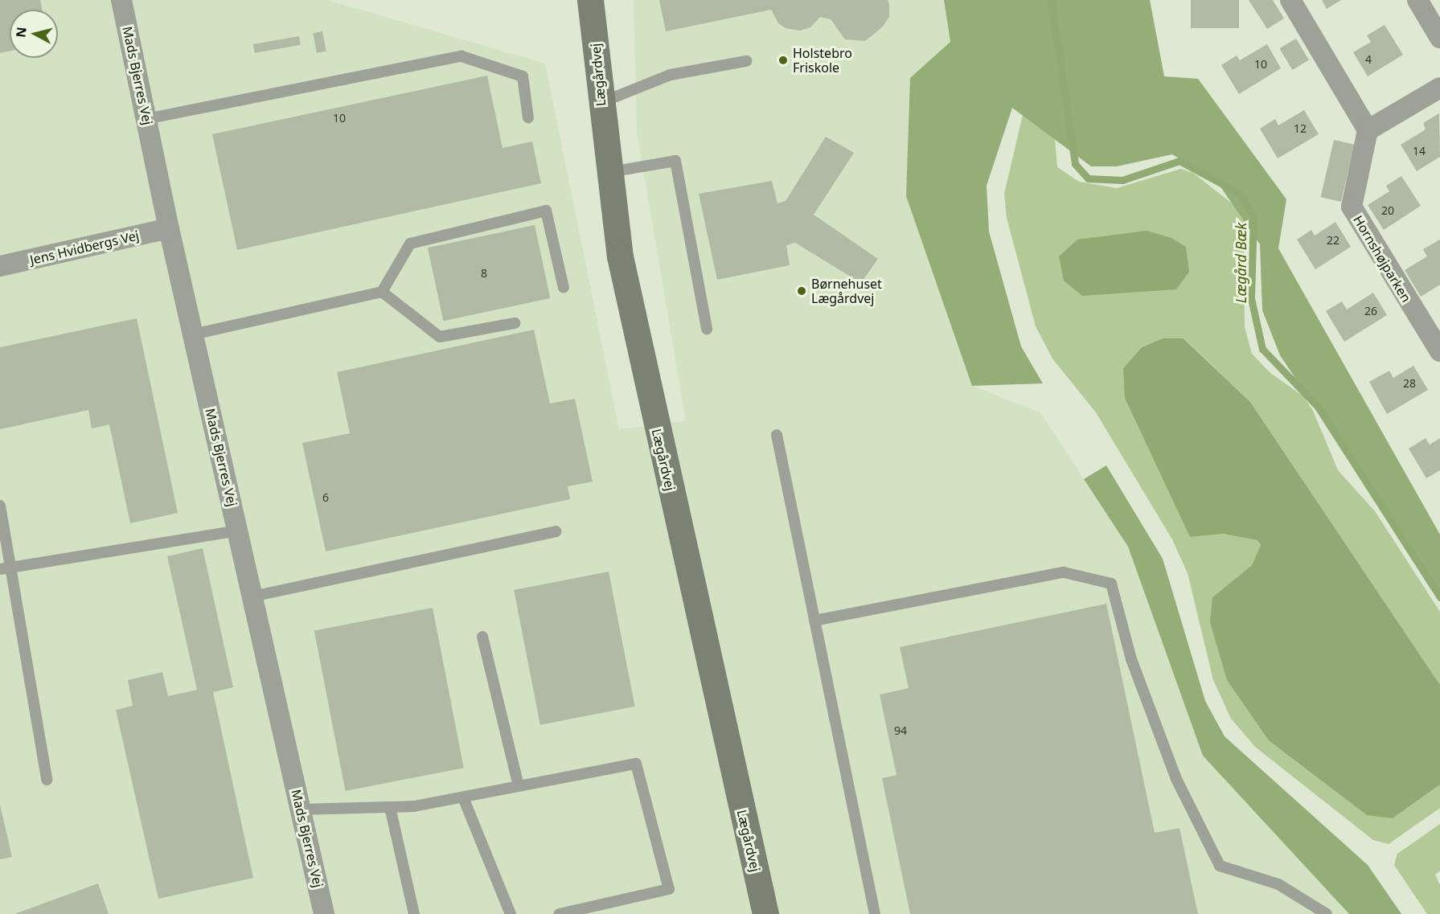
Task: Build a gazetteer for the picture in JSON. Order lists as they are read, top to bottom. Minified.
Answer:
{"streets":{"street":["Lægårdvej","Mads Bjerres Vej","Jens Hvidbergs Vej","Hornshøjparken"]},"crossings":[["Mads Bjerres Vej","Jens Hvidbergs Vej"]],"water":["Lægård Bæk"],"places":["Holstebro Friskole","Børnehuset Lægårdvej"],"house_numbers":["4","10","10","12","14","20","22","8","26","28","6","94"],"north":"left"}
